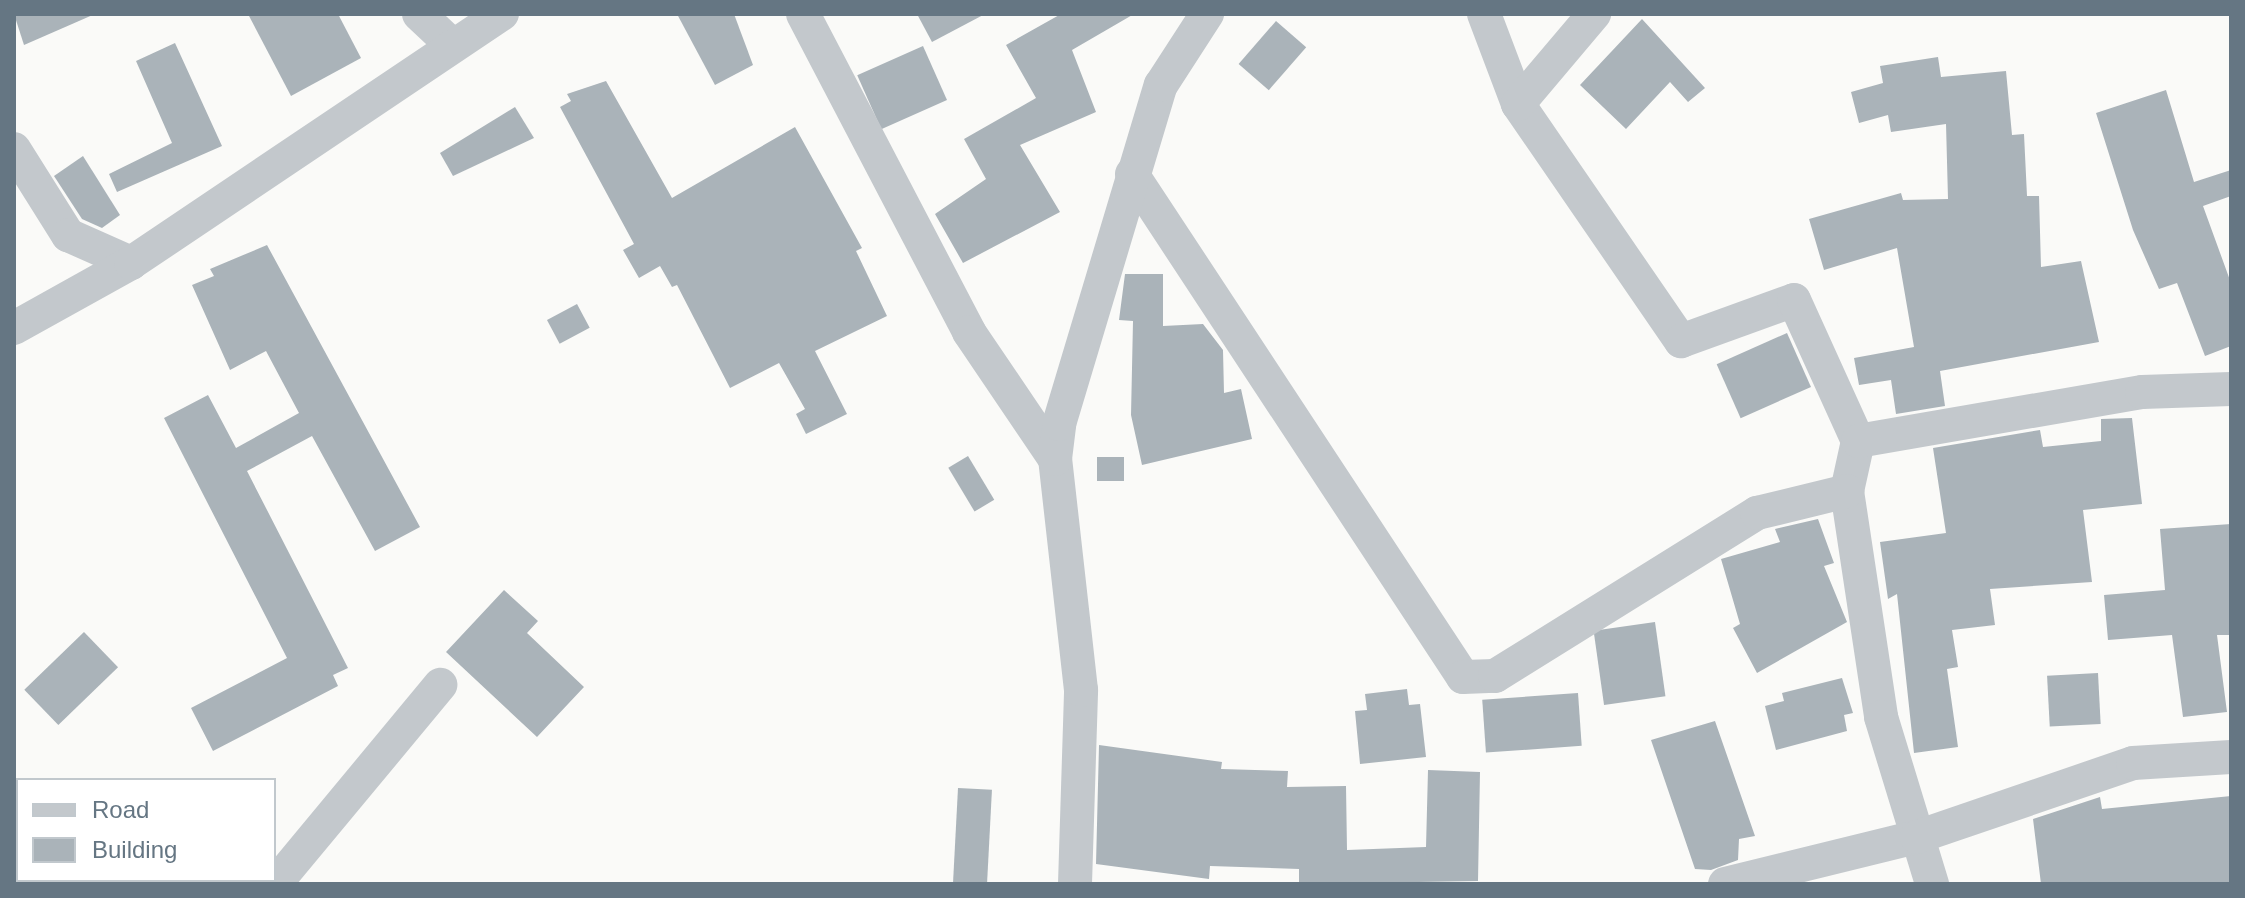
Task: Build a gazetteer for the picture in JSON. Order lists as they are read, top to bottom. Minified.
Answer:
{"legend":["Road","Building"]}
